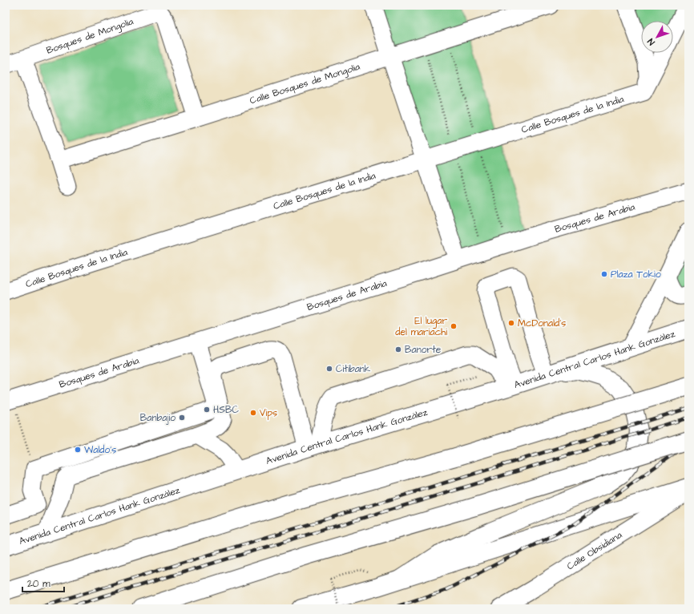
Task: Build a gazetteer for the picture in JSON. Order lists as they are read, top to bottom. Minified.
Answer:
{"streets":{"main road":["Avenida Central Carlos Hank González"],"street":["Bosques de Mongolia","Calle Bosques de Mongolia","Calle Bosques de la India","Bosques de Arabia","Calle Obsidiana"]},"crossings":[["Bosques de Mongolia","Calle Bosques de Mongolia"]],"places":["Plaza Tokio","McDonald's","El lugar del mariachi","Banorte","Citibank","HSBC","Vips","Banbajio","Waldo's"],"scale_bar":"20 m","north":"bottom left"}
